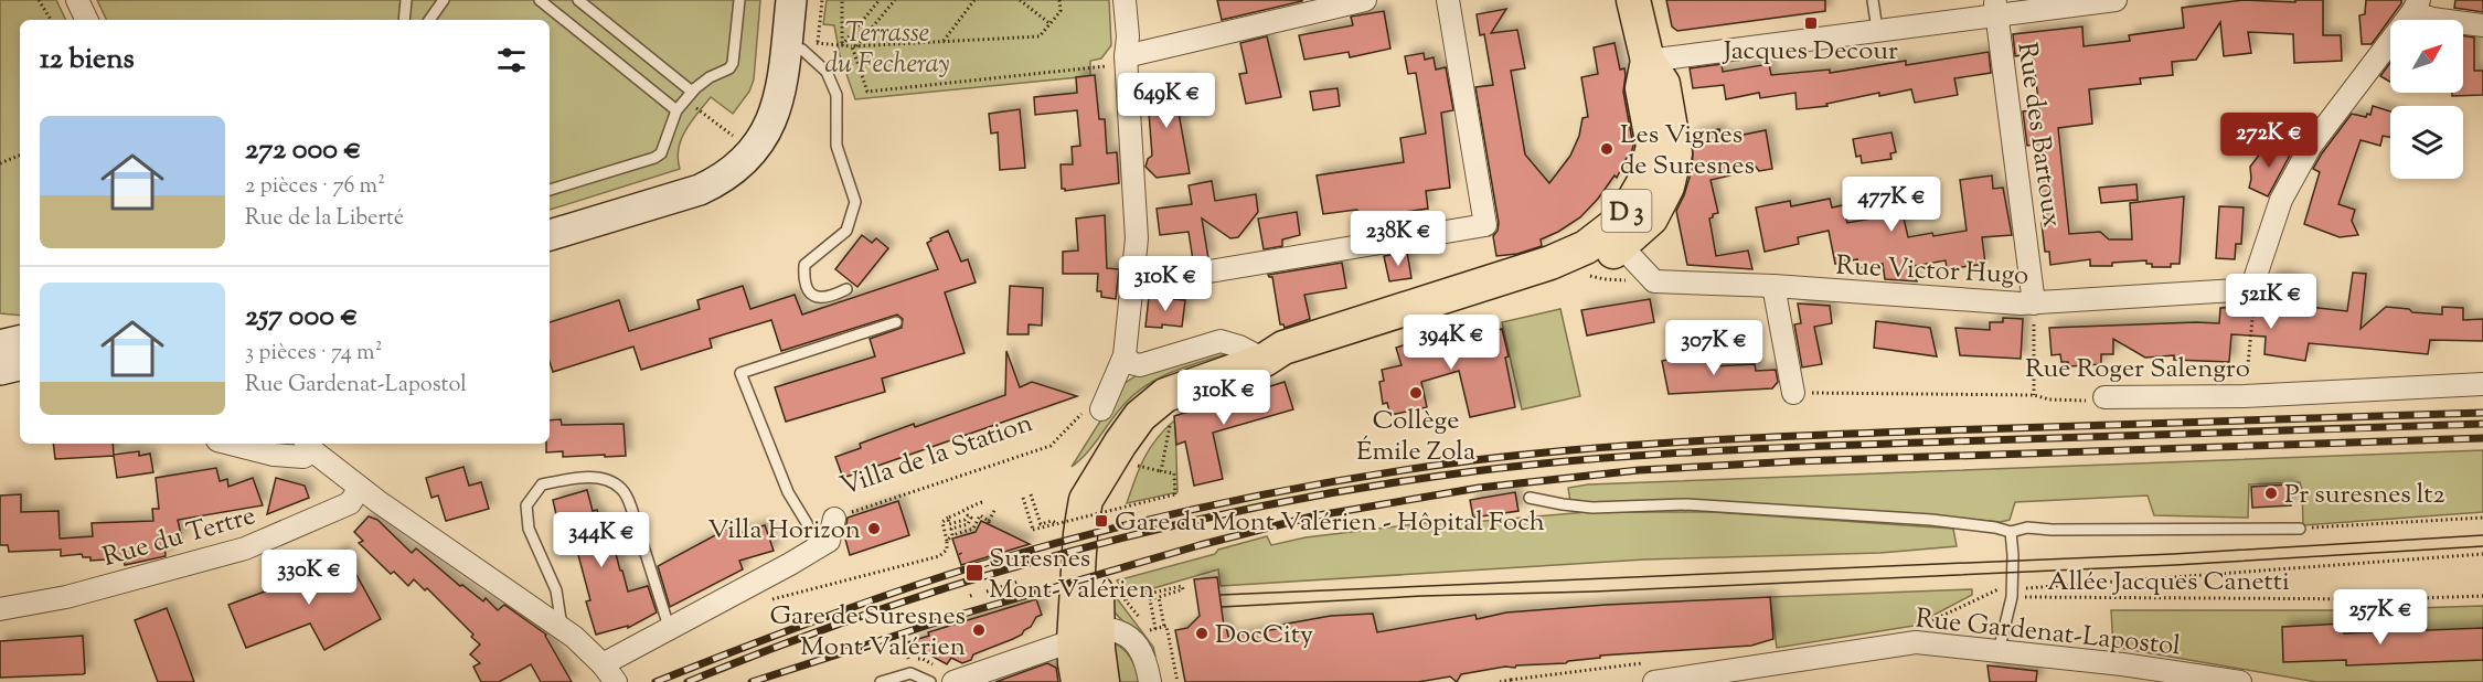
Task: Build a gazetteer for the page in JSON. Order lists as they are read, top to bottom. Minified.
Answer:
{"streets":{"main road":["D 3"],"street":["Rue des Bartoux","Rue Victor Hugo","Rue Roger Salengro","Rue du Tertre","Rue Gardenat-Lapostol"],"path":["Villa de la Station","Allée Jacques Canetti"]},"crossings":[["Rue des Bartoux","Rue Victor Hugo"],["D 3","Rue Victor Hugo"]],"parks":["Terrasse du Fecheray"],"places":{"transit":["Jacques Decour","Gare du Mont Valérien - Hôpital Foch","Suresnes Mont-Valérien"],"other":["Les Vignes de Suresnes","Collège Émile Zola","Pr suresnes lt2","Villa Horizon","Gare de Suresnes Mont-Valérien","DocCity"]},"north":"top right","page":{"heading":"12 biens","price":["649K €","272K €","477K €","238K €","310K €","521K €","394K €","307K €","310K €","344K €","330K €","257K €"],"list":[{"name":"272 000 €","note":"2 pièces · 76 m² · Rue de la Liberté"},{"name":"257 000 €","note":"3 pièces · 74 m² · Rue Gardenat-Lapostol"}]}}
